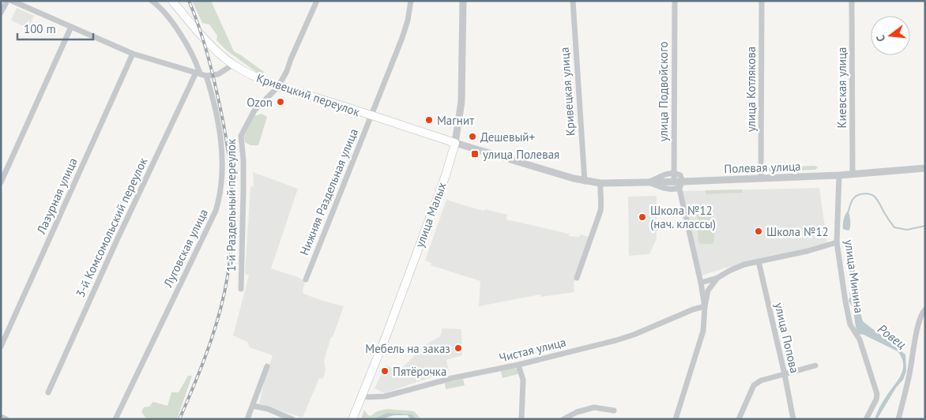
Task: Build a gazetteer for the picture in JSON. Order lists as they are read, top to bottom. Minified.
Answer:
{"streets":{"main road":["Кривецкий переулок","улица Малых"],"street":["Киевская улица","улица Котлякова","Кривецкая улица","улица Подвойского","Полевая улица","Нижняя Раздельная улица","Лазурная улица","1-й Раздельный переулок","3-й Комсомольский переулок","Луговская улица","улица Минина","улица Попова","Чистая улица"]},"crossings":[["Киевская улица","Полевая улица"],["улица Котлякова","Полевая улица"],["Кривецкая улица","Полевая улица"],["улица Подвойского","Полевая улица"],["улица Подвойского","Чистая улица"],["Кривецкий переулок","Полевая улица"],["Кривецкий переулок","Нижняя Раздельная улица"],["Кривецкий переулок","1-й Раздельный переулок"],["Кривецкий переулок","улица Малых"],["Полевая улица","улица Малых"],["Полевая улица","улица Минина"],["улица Малых","Чистая улица"]],"water":["Ровец"],"places":{"other":["Ozon","Магнит","Дешевый+","Школа №12 (нач. классы)","Школа №12","Мебель на заказ","Пятёрочка"],"transit":["улица Полевая"]},"scale_bar":"100 m","north":"left"}
